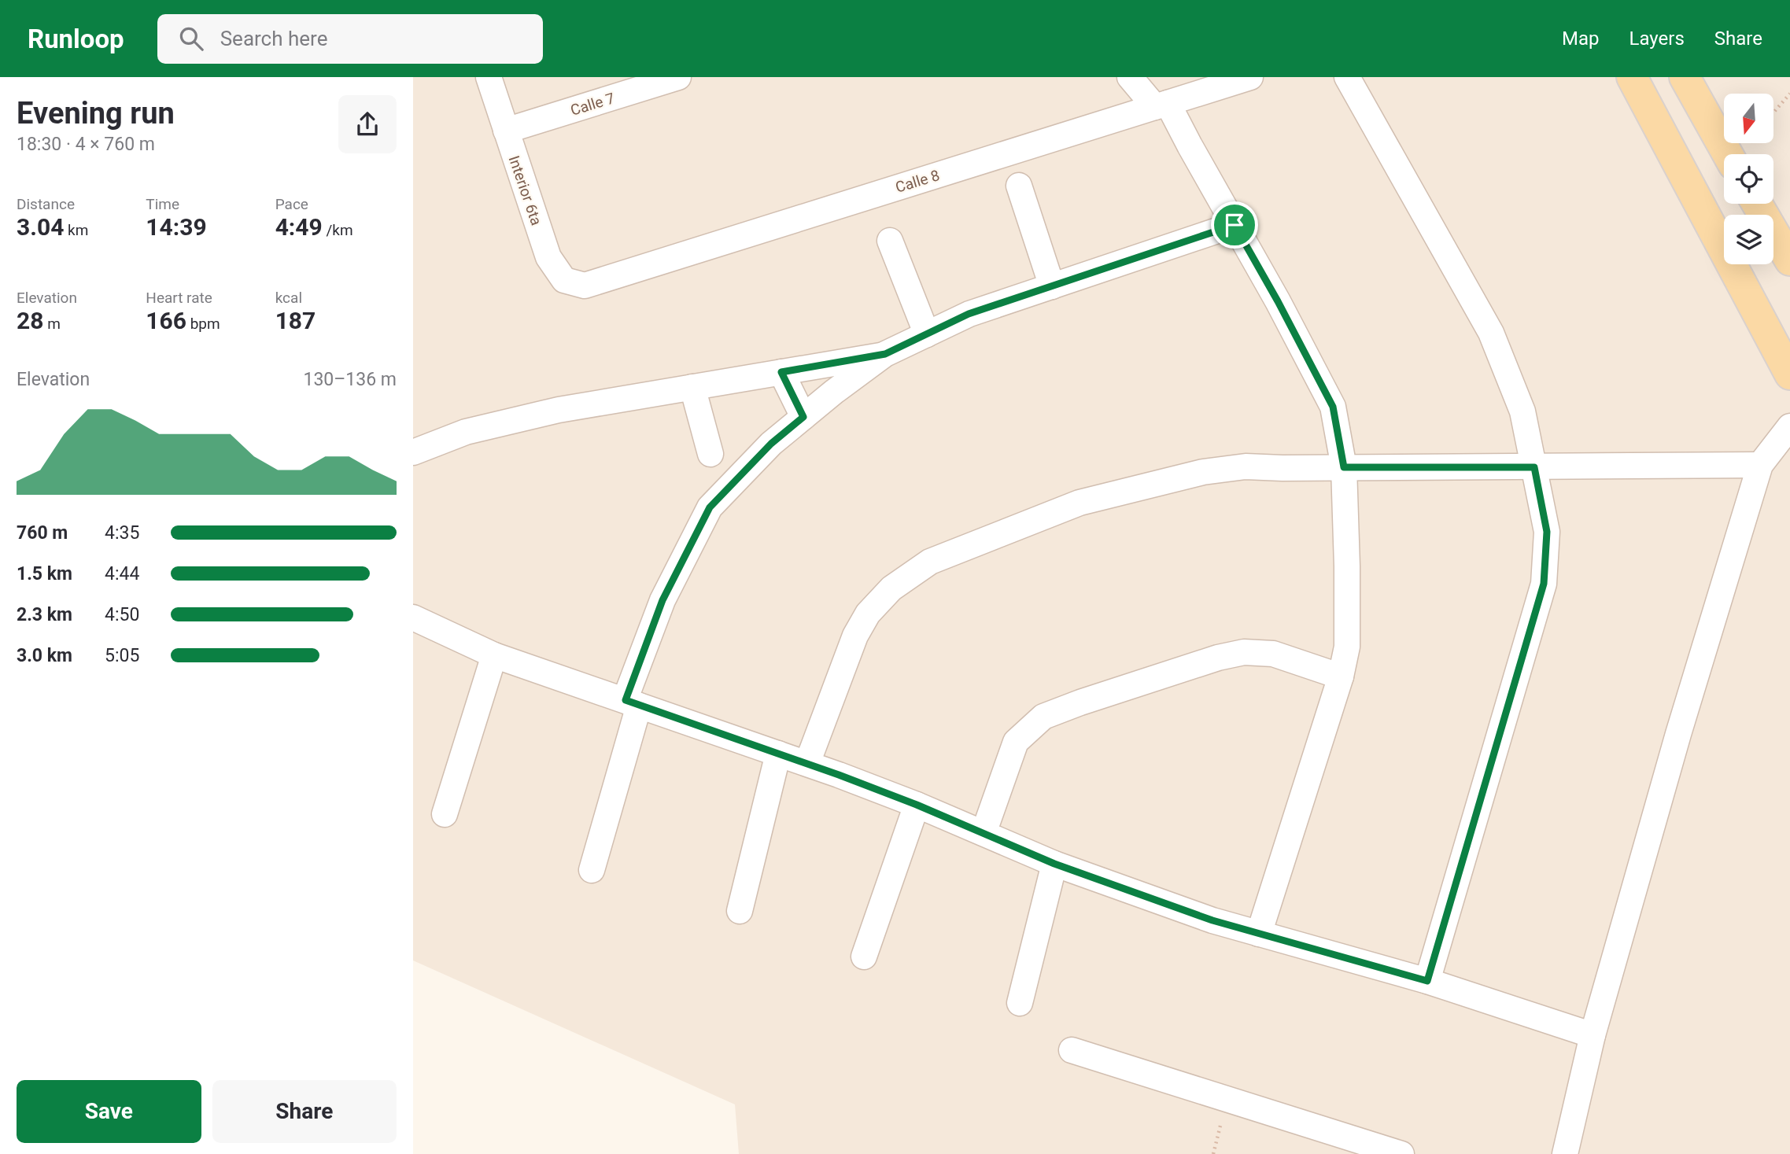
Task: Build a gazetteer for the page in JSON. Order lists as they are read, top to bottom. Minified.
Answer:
{"streets":{"street":["Calle 7","Calle 8","Interior 6ta"]},"crossings":[["Calle 7","Interior 6ta"],["Calle 8","Interior 6ta"]],"north":"bottom","page":{"header":"Runloop","search":"Search here","nav":["Map","Layers","Share"],"heading":["Evening run","18:30 · 4 × 760 m"],"stats":[["Distance","3.04 km"],["Time","14:39"],["Pace","4:49 /km"],["Elevation","28 m"],["Heart rate","166 bpm"],["kcal","187"]],"chart":["Elevation","130–136 m"],"list":[{"name":"760 m","note":"4:35"},{"name":"1.5 km","note":"4:44"},{"name":"2.3 km","note":"4:50"},{"name":"3.0 km","note":"5:05"}],"buttons":["Save","Share"]}}
